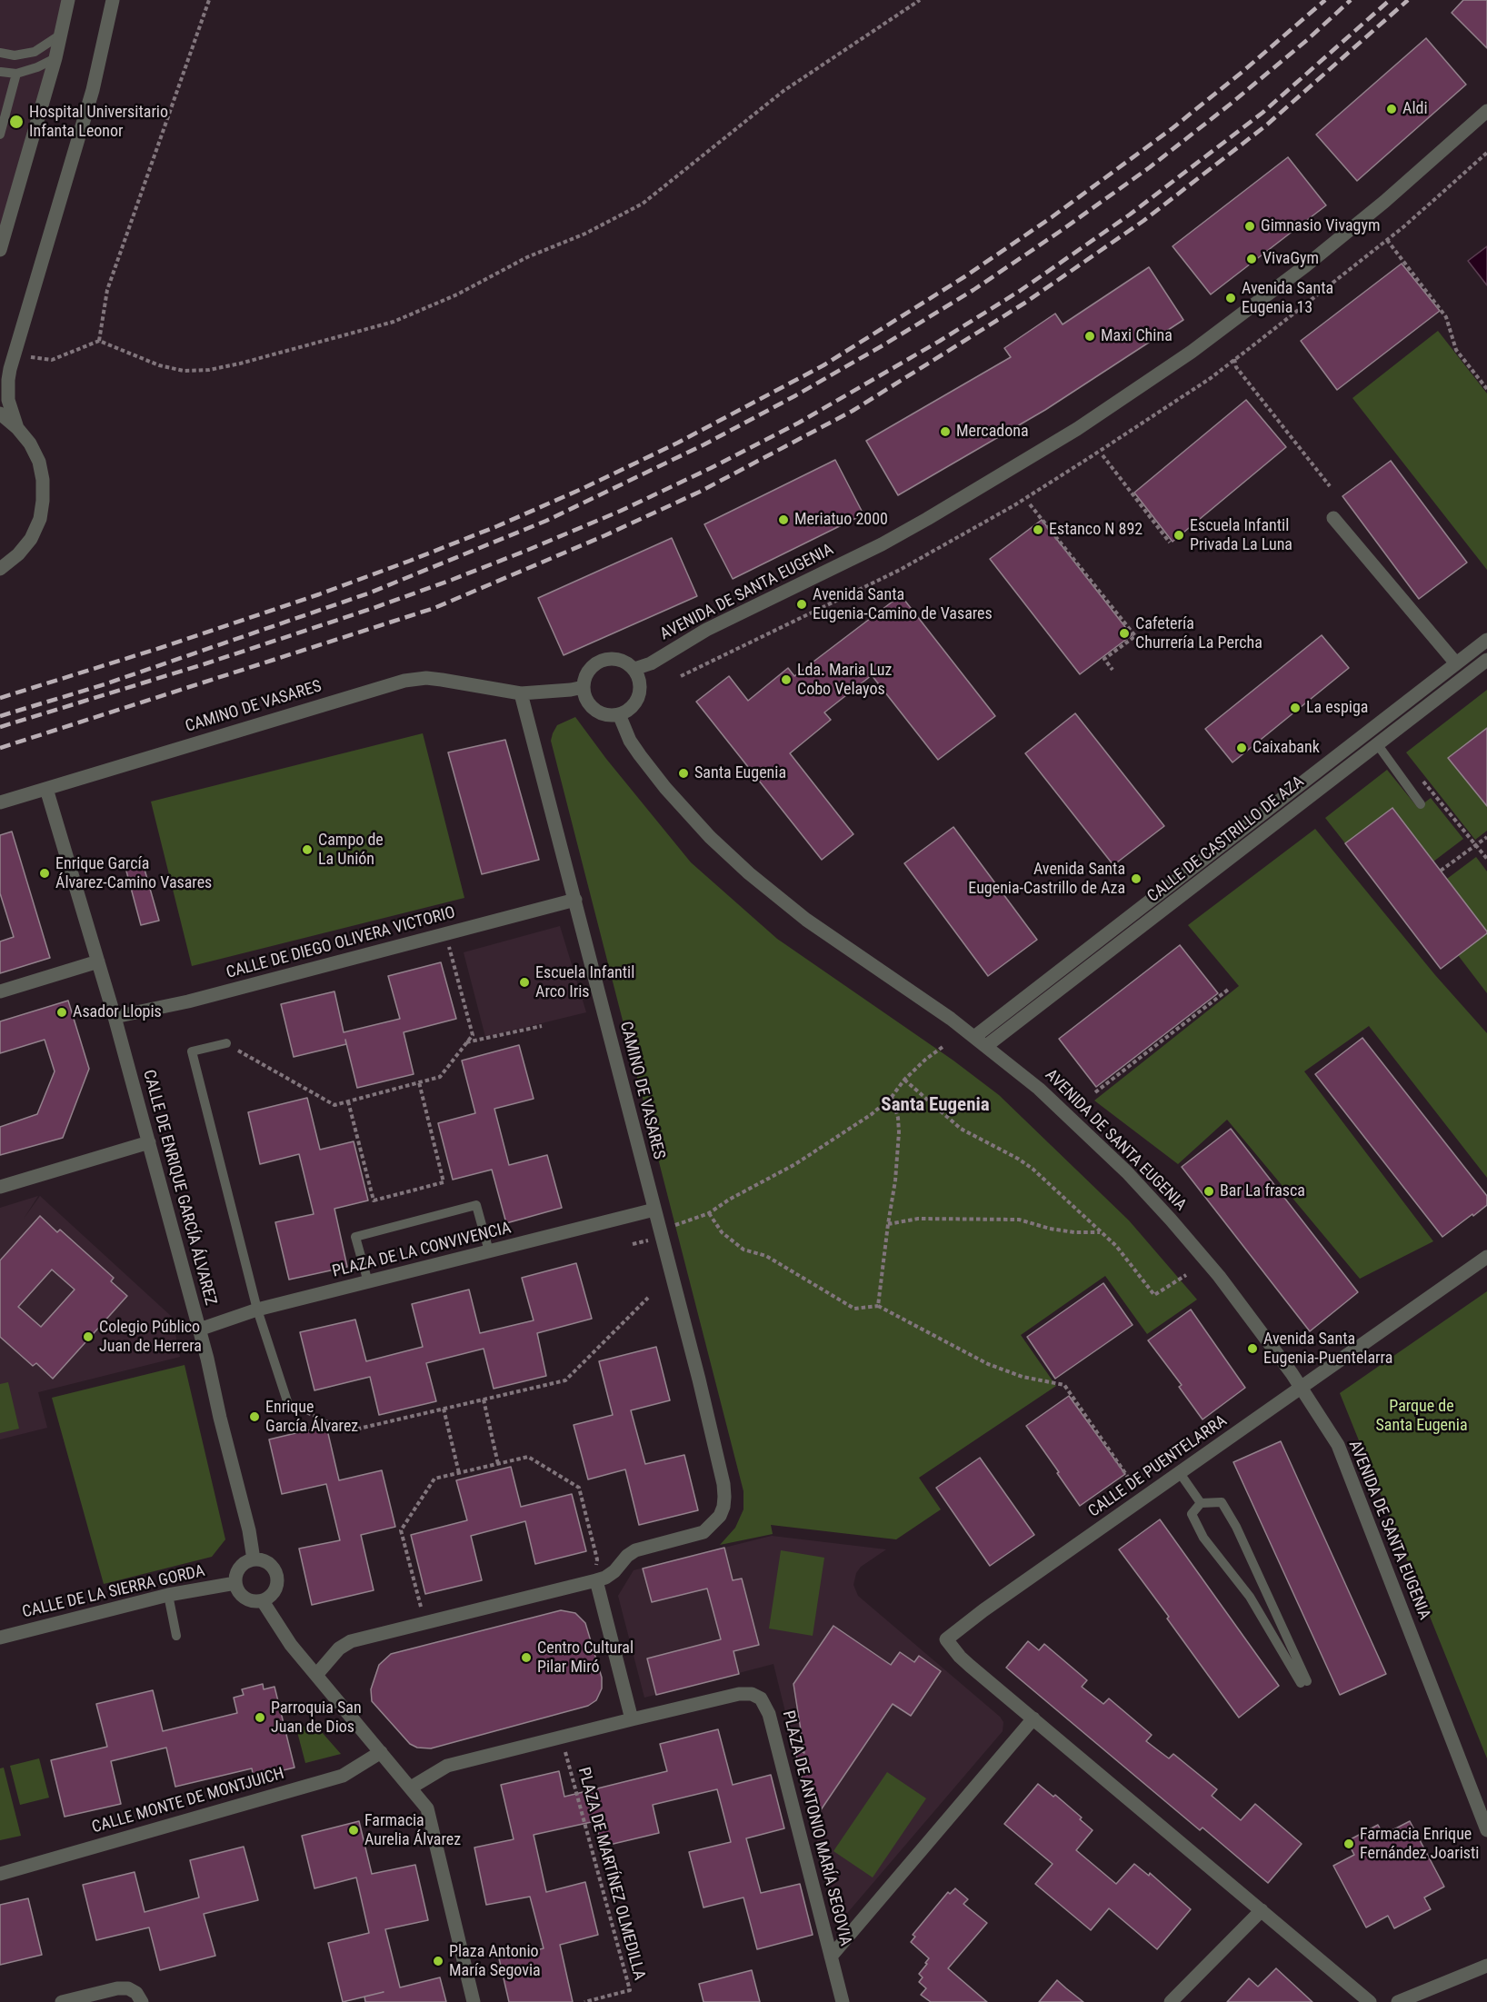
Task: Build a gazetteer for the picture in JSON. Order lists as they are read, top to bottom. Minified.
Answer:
{"streets":{"street":["AVENIDA DE SANTA EUGENIA","CAMINO DE VASARES","CALLE DE CASTRILLO DE AZA","CALLE DE DIEGO OLIVERA VICTORIO","CALLE DE ENRIQUE GARCÍA ÁLVAREZ","PLAZA DE LA CONVIVENCIA","CALLE DE PUENTELARRA","CALLE DE LA SIERRA GORDA","CALLE MONTE DE MONTJUICH","PLAZA DE ANTONIO MARÍA SEGOVIA"],"path":["PLAZA DE MARTÍNEZ OLMEDILLA"]},"crossings":[["AVENIDA DE SANTA EUGENIA","CAMINO DE VASARES"],["AVENIDA DE SANTA EUGENIA","CALLE DE CASTRILLO DE AZA"],["AVENIDA DE SANTA EUGENIA","CALLE DE PUENTELARRA"],["CAMINO DE VASARES","CALLE DE DIEGO OLIVERA VICTORIO"],["CAMINO DE VASARES","CALLE DE ENRIQUE GARCÍA ÁLVAREZ"],["CAMINO DE VASARES","PLAZA DE LA CONVIVENCIA"],["CALLE DE DIEGO OLIVERA VICTORIO","CALLE DE ENRIQUE GARCÍA ÁLVAREZ"],["CALLE DE ENRIQUE GARCÍA ÁLVAREZ","PLAZA DE LA CONVIVENCIA"],["CALLE DE ENRIQUE GARCÍA ÁLVAREZ","CALLE DE LA SIERRA GORDA"]],"districts":["Santa Eugenia"],"parks":["Parque de Santa Eugenia"],"places":["Aldi","Hospital Universitario Infanta Leonor","Gimnasio Vivagym","VivaGym","Avenida Santa Eugenia 13","Maxi China","Mercadona","Meriatuo 2000","Estanco N 892","Escuela Infantil Privada La Luna","Avenida Santa Eugenia-Camino de Vasares","Cafetería Churrería La Percha","Lda. Maria Luz Cobo Velayos","La espiga","Caixabank","Santa Eugenia","Campo de La Unión","Enrique García Álvarez-Camino Vasares","Avenida Santa Eugenia-Castrillo de Aza","Escuela Infantil Arco Iris","Asador Llopis","Bar La frasca","Colegio Público Juan de Herrera","Avenida Santa Eugenia-Puentelarra","Enrique García Álvarez","Centro Cultural Pilar Miró","Parroquia San Juan de Dios","Farmacia Aurelia Álvarez","Farmacia Enrique Fernández Joaristi","Plaza Antonio María Segovia"]}
